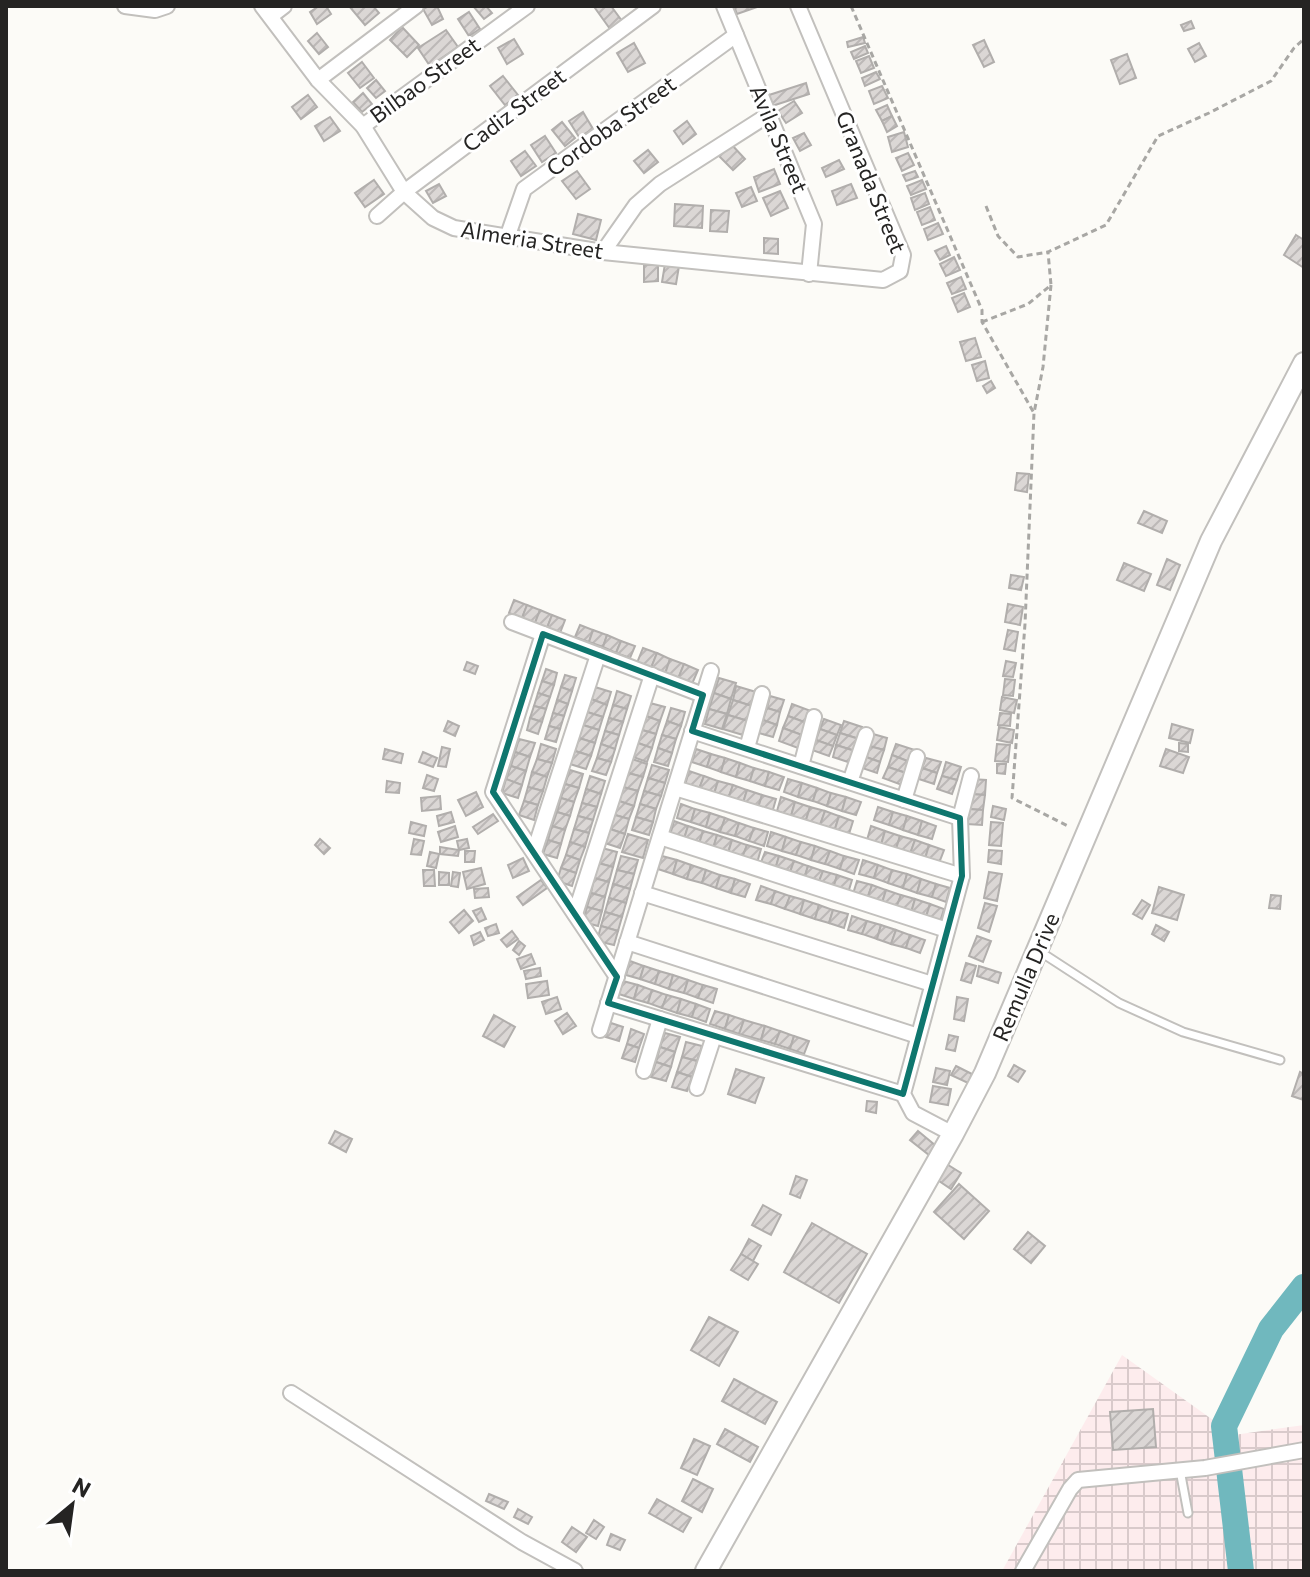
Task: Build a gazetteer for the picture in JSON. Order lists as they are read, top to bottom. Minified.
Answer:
{"streets":{"main road":["Remulla Drive"],"street":["Bilbao Street","Cadiz Street","Cordoba Street","Avila Street","Granada Street","Almeria Street"]},"crossings":[["Bilbao Street","Almeria Street"],["Cadiz Street","Almeria Street"],["Cordoba Street","Avila Street"],["Cordoba Street","Almeria Street"],["Avila Street","Granada Street"],["Avila Street","Almeria Street"],["Granada Street","Almeria Street"]],"north":"top right"}
